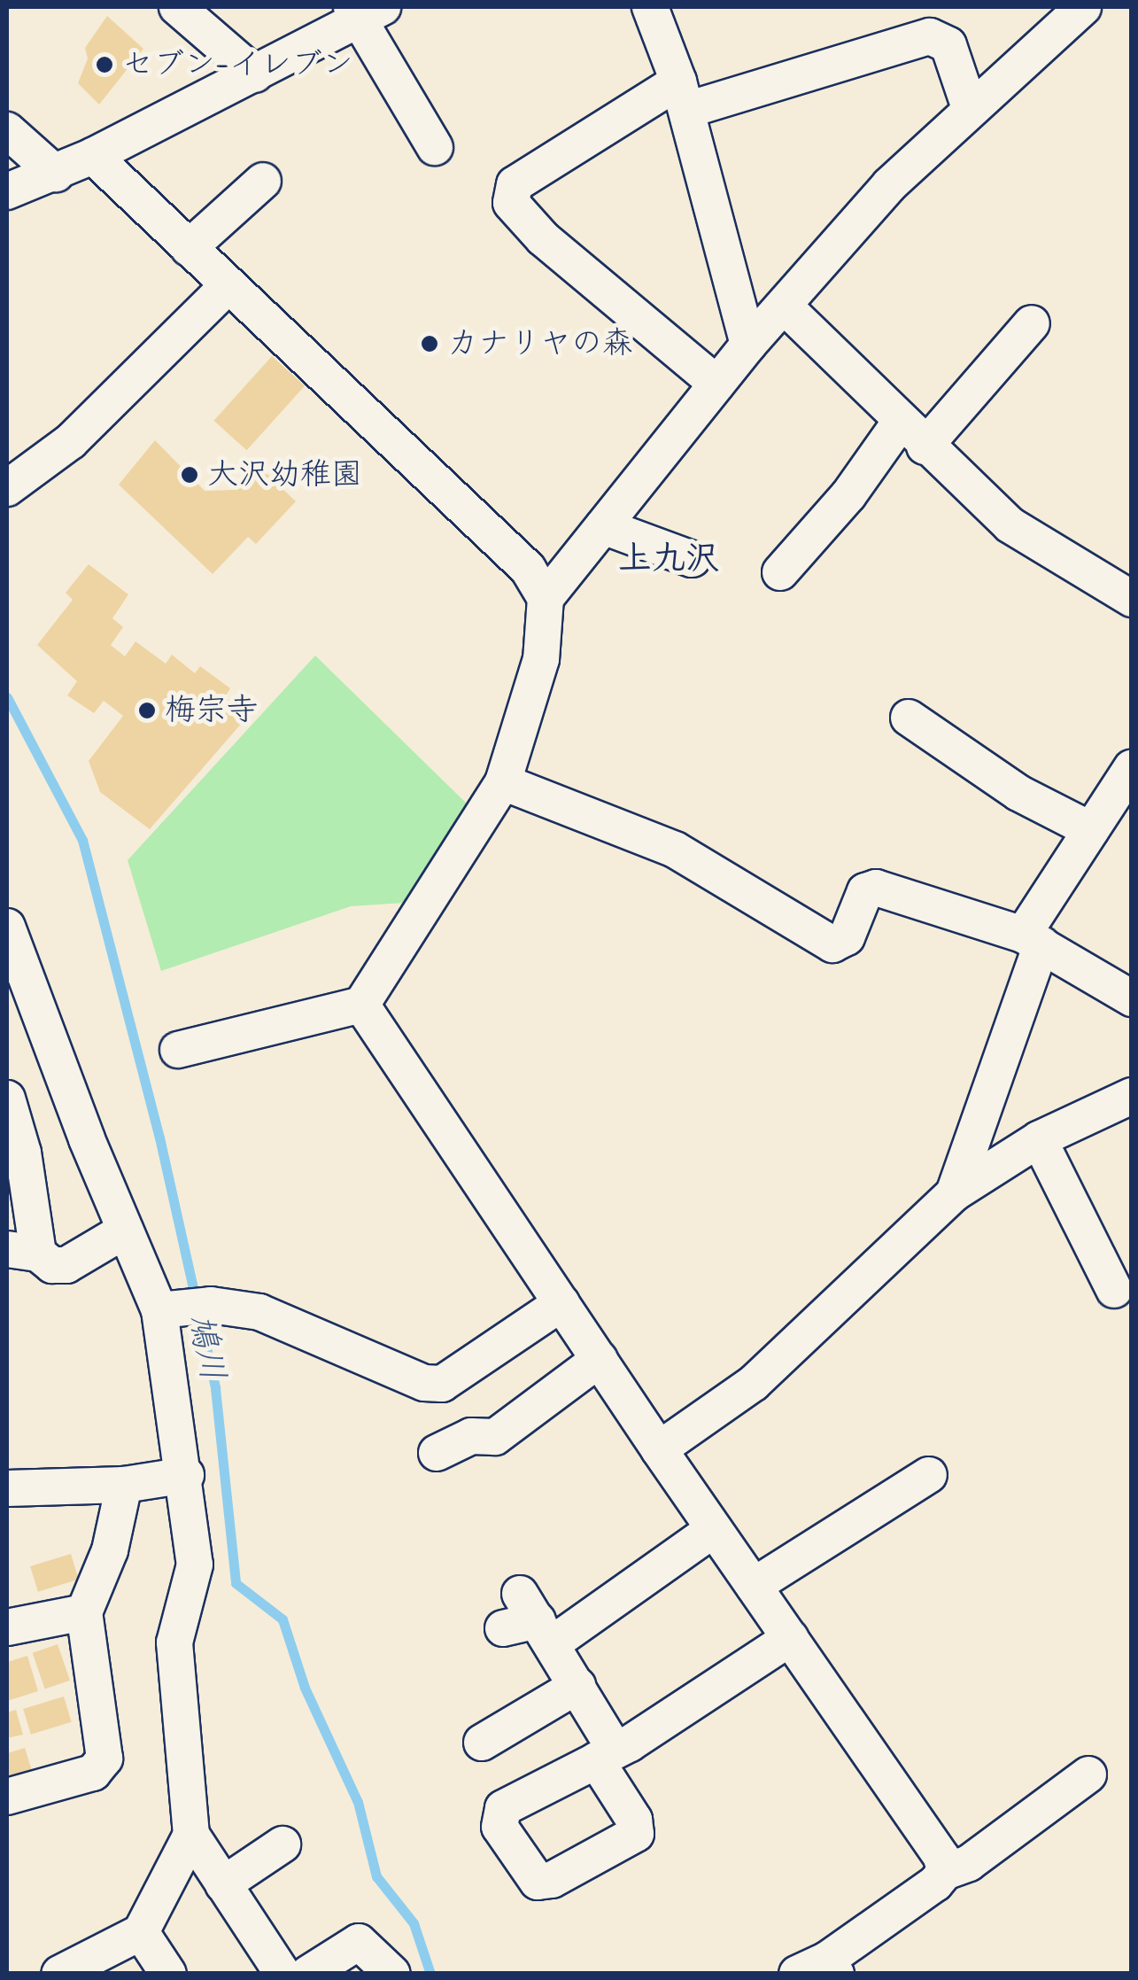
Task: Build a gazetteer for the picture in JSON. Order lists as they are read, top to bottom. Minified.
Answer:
{"districts":["上九沢"],"water":["鳩川"],"places":["セブン-イレブン","カナリヤの森","大沢幼稚園","梅宗寺"]}
